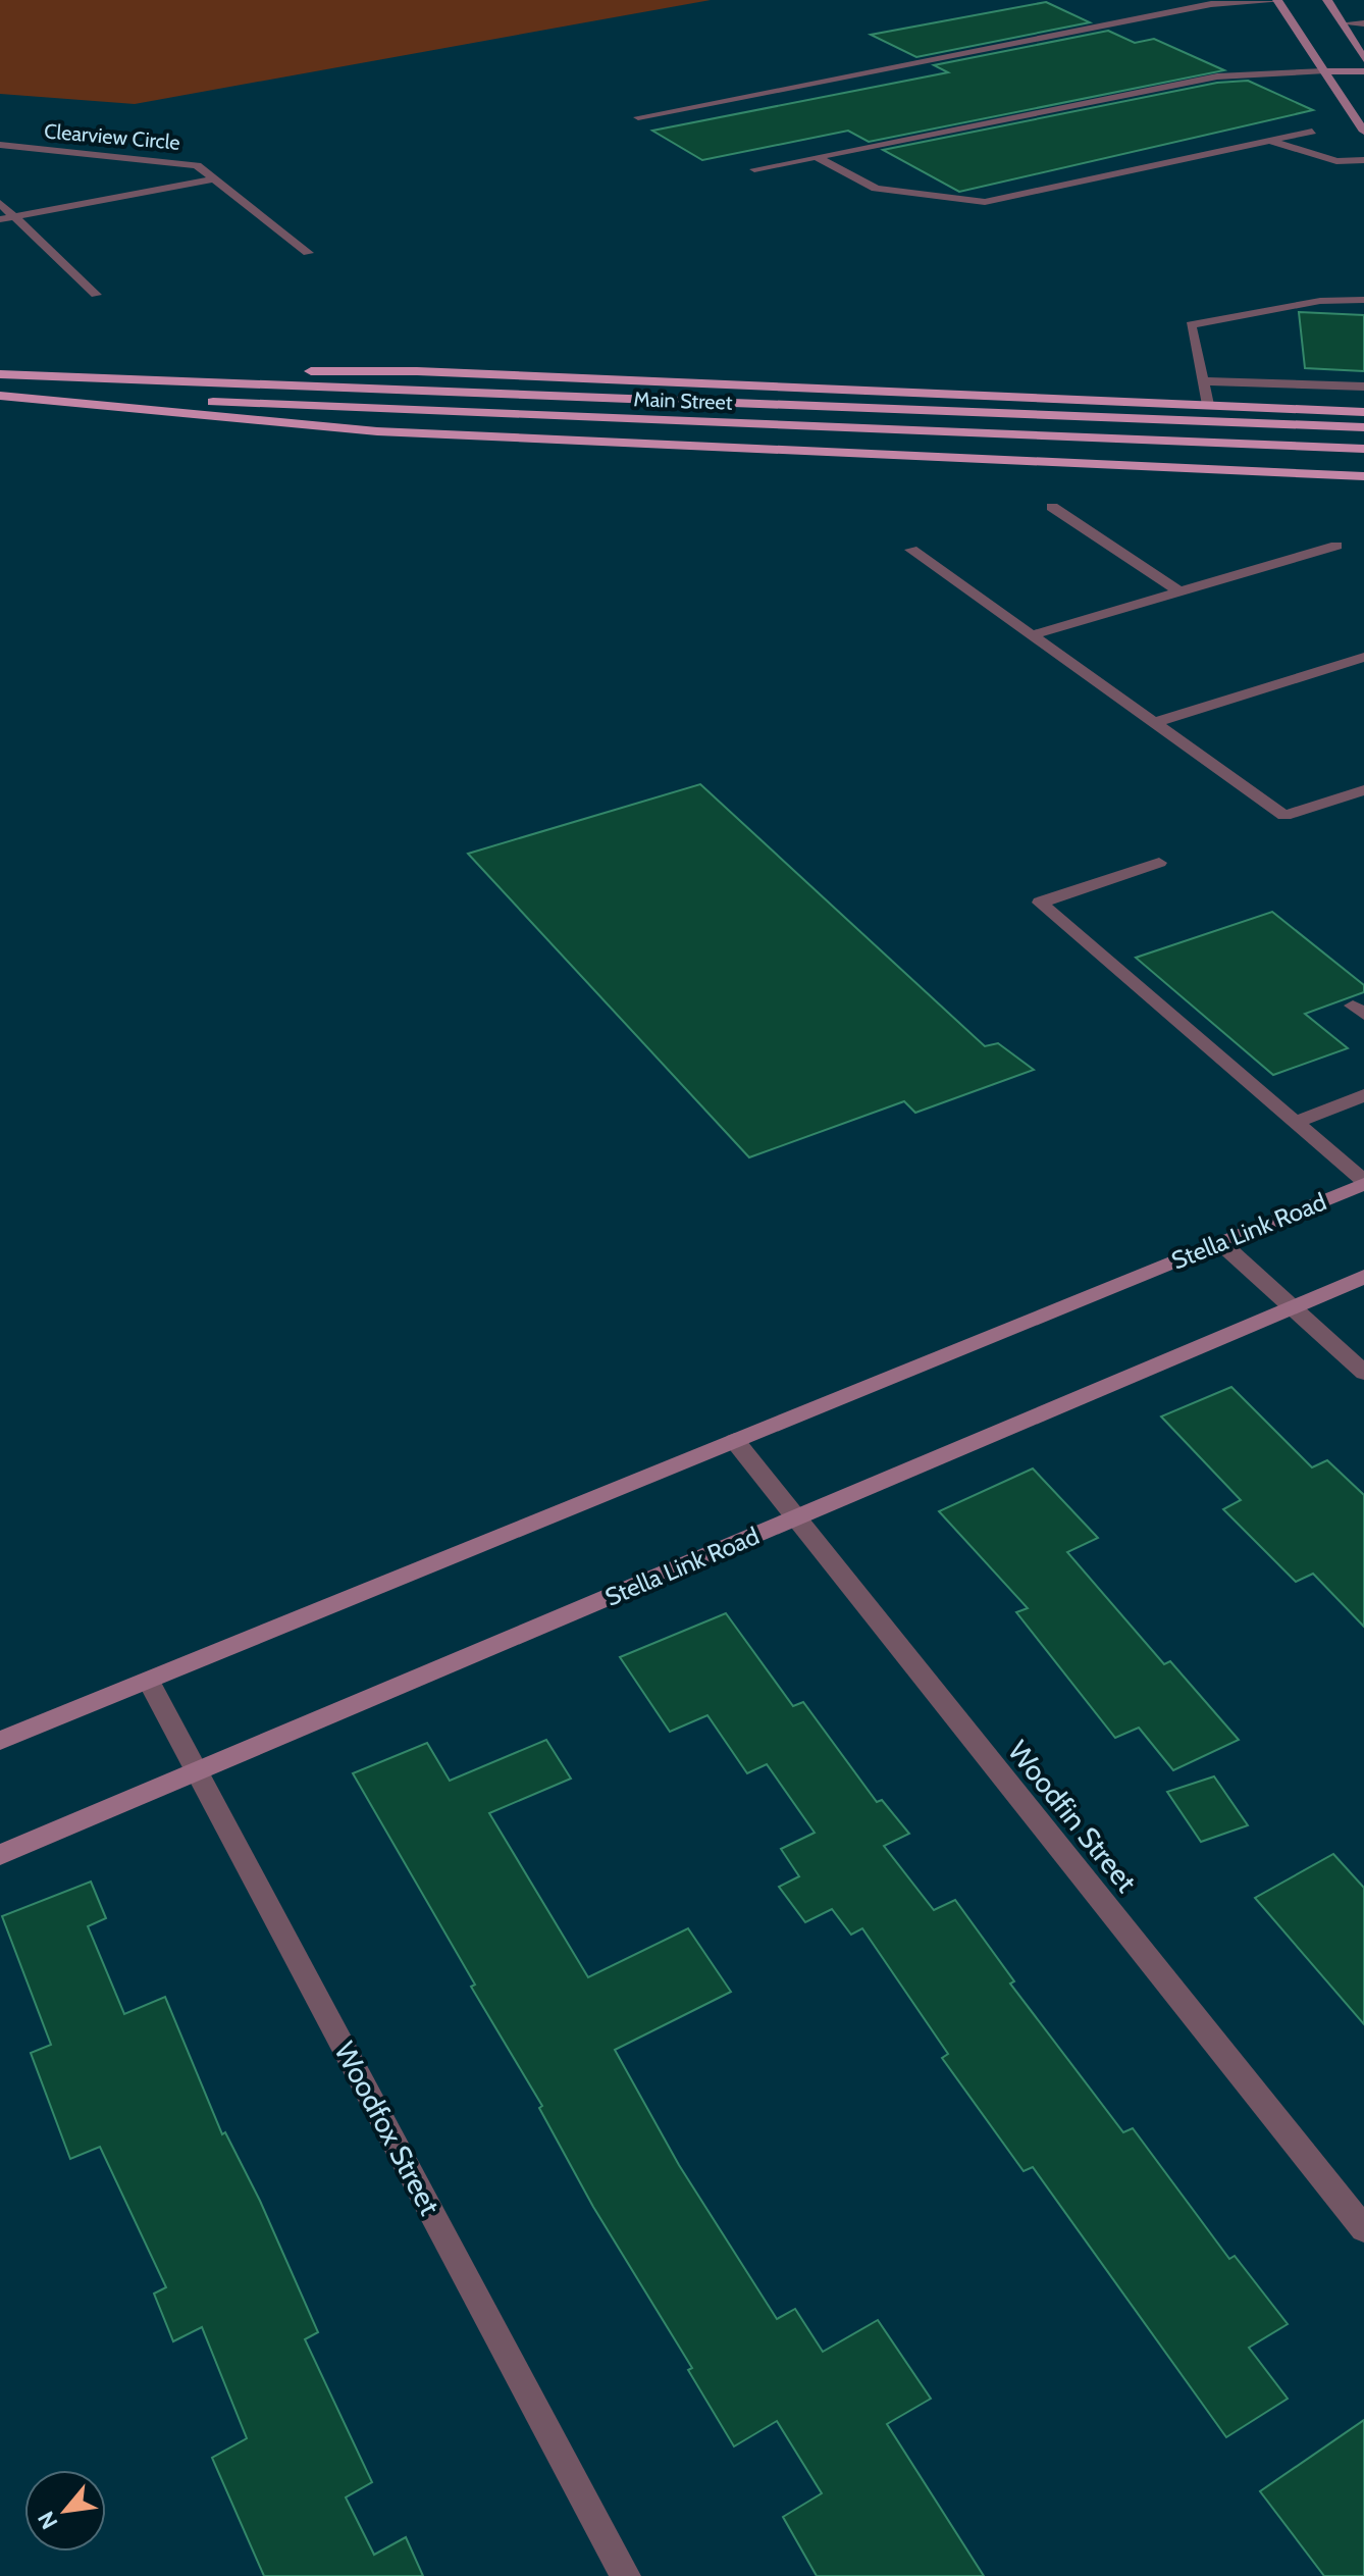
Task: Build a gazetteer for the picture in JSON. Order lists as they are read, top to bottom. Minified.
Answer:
{"streets":{"highway":["Main Street"],"main road":["Stella Link Road"],"street":["Clearview Circle","Woodfin Street","Woodfox Street"]},"crossings":[["Stella Link Road","Woodfin Street"],["Stella Link Road","Woodfox Street"]],"north":"bottom left"}
